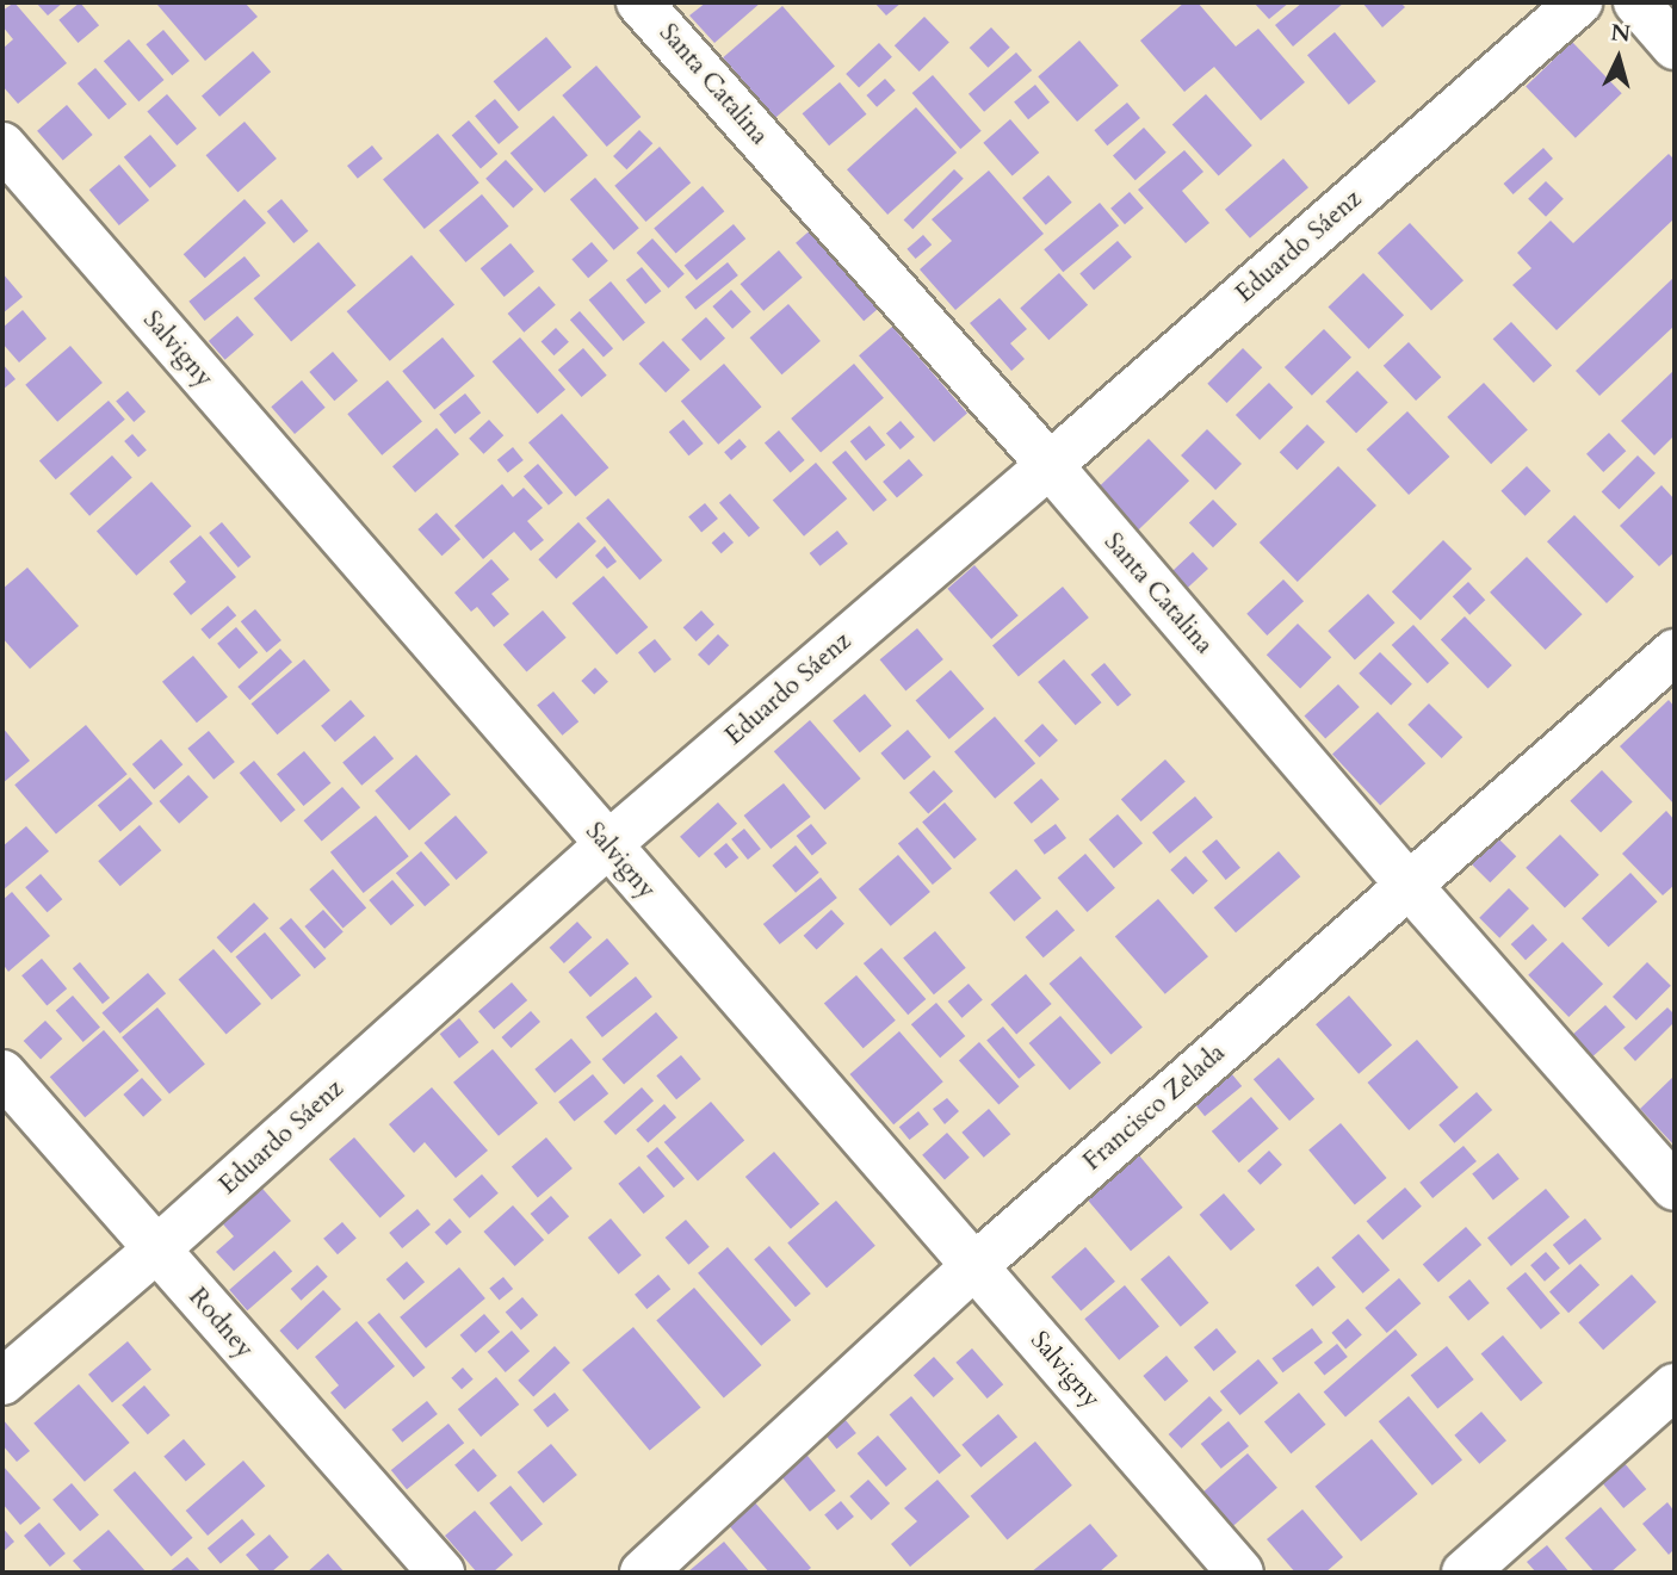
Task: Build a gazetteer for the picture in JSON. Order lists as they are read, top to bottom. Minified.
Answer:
{"streets":{"street":["Santa Catalina","Eduardo Sáenz","Salvigny","Francisco Zelada","Rodney"]},"crossings":[["Santa Catalina","Eduardo Sáenz"],["Santa Catalina","Francisco Zelada"],["Eduardo Sáenz","Salvigny"],["Eduardo Sáenz","Rodney"],["Salvigny","Francisco Zelada"]],"north":"top"}
